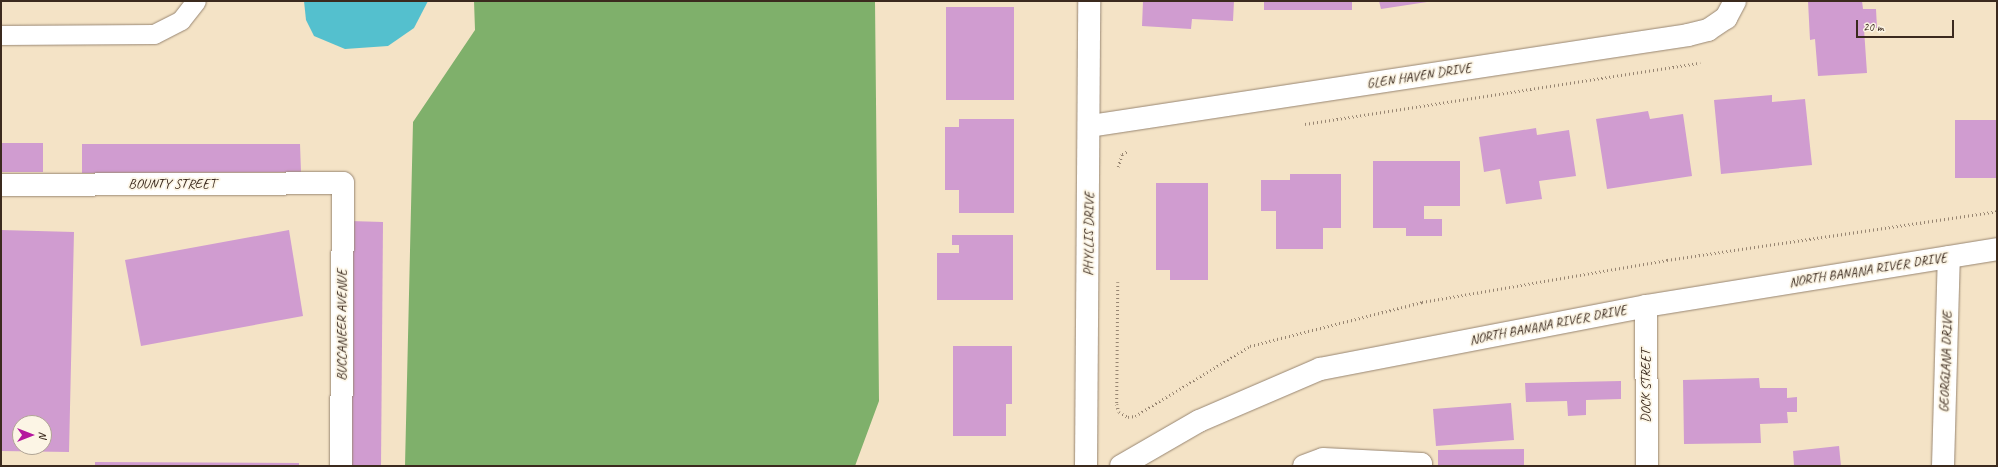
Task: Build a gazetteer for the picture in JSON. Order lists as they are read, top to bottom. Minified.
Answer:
{"streets":{"street":["GLEN HAVEN DRIVE","BOUNTY STREET","PHYLLIS DRIVE","NORTH BANANA RIVER DRIVE","BUCCANEER AVENUE","GEORGIANA DRIVE","DOCK STREET"]},"crossings":[["GLEN HAVEN DRIVE","PHYLLIS DRIVE"],["BOUNTY STREET","BUCCANEER AVENUE"],["NORTH BANANA RIVER DRIVE","GEORGIANA DRIVE"],["NORTH BANANA RIVER DRIVE","DOCK STREET"]],"scale_bar":"20 m","north":"right"}
